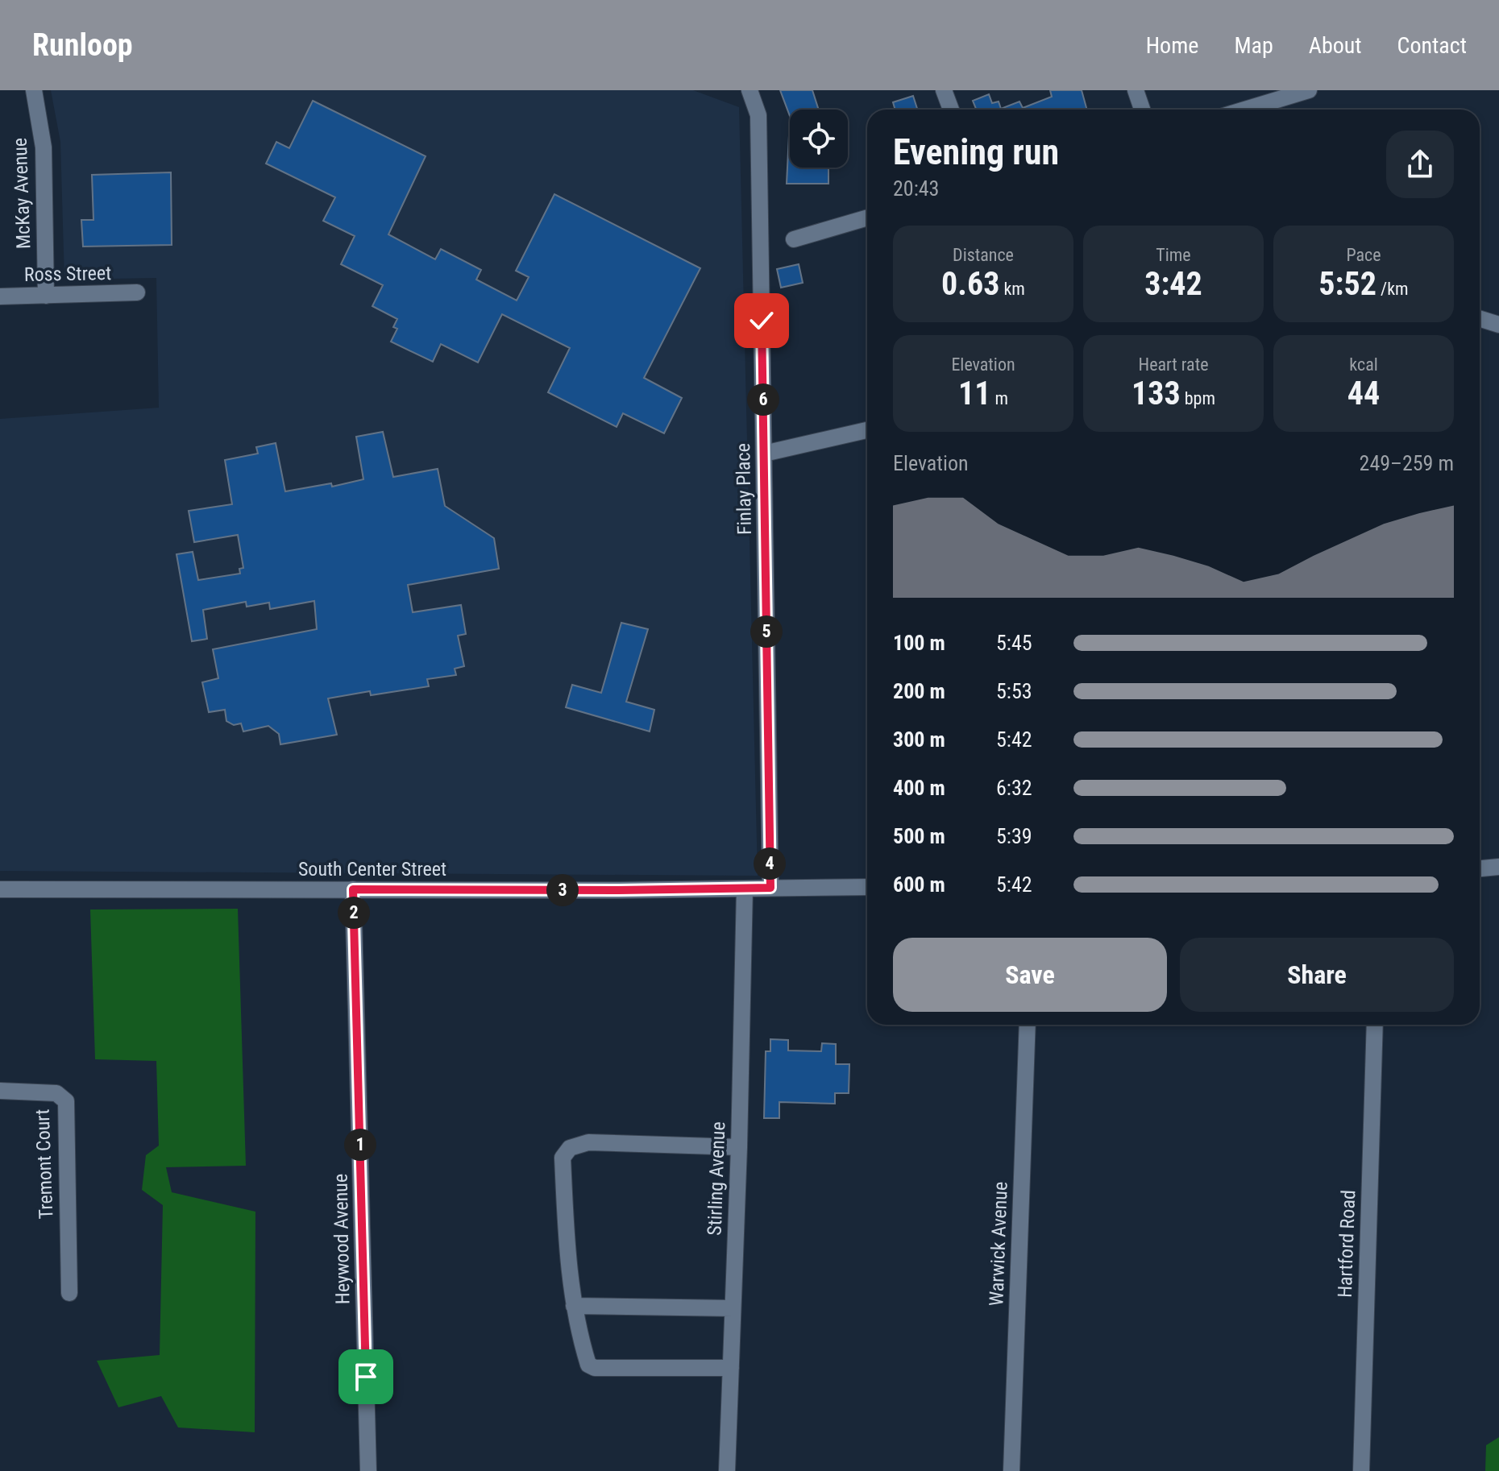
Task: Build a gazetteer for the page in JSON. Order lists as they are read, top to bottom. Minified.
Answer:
{"streets":{"street":["McKay Avenue","Ross Street","Finlay Place","South Center Street","Tremont Court","Stirling Avenue","Heywood Avenue","Warwick Avenue","Hartford Road"]},"crossings":[["McKay Avenue","Ross Street"],["Finlay Place","South Center Street"],["South Center Street","Stirling Avenue"],["South Center Street","Heywood Avenue"]],"page":{"header":"Runloop","nav":["Home","Map","About","Contact"],"heading":["Evening run","20:43"],"stats":[["Distance","0.63 km"],["Time","3:42"],["Pace","5:52 /km"],["Elevation","11 m"],["Heart rate","133 bpm"],["kcal","44"]],"pins":["6","5","4","3","2","1"],"chart":["Elevation","249–259 m"],"list":[{"name":"100 m","note":"5:45"},{"name":"200 m","note":"5:53"},{"name":"300 m","note":"5:42"},{"name":"400 m","note":"6:32"},{"name":"500 m","note":"5:39"},{"name":"600 m","note":"5:42"}],"buttons":["Save","Share"]}}
